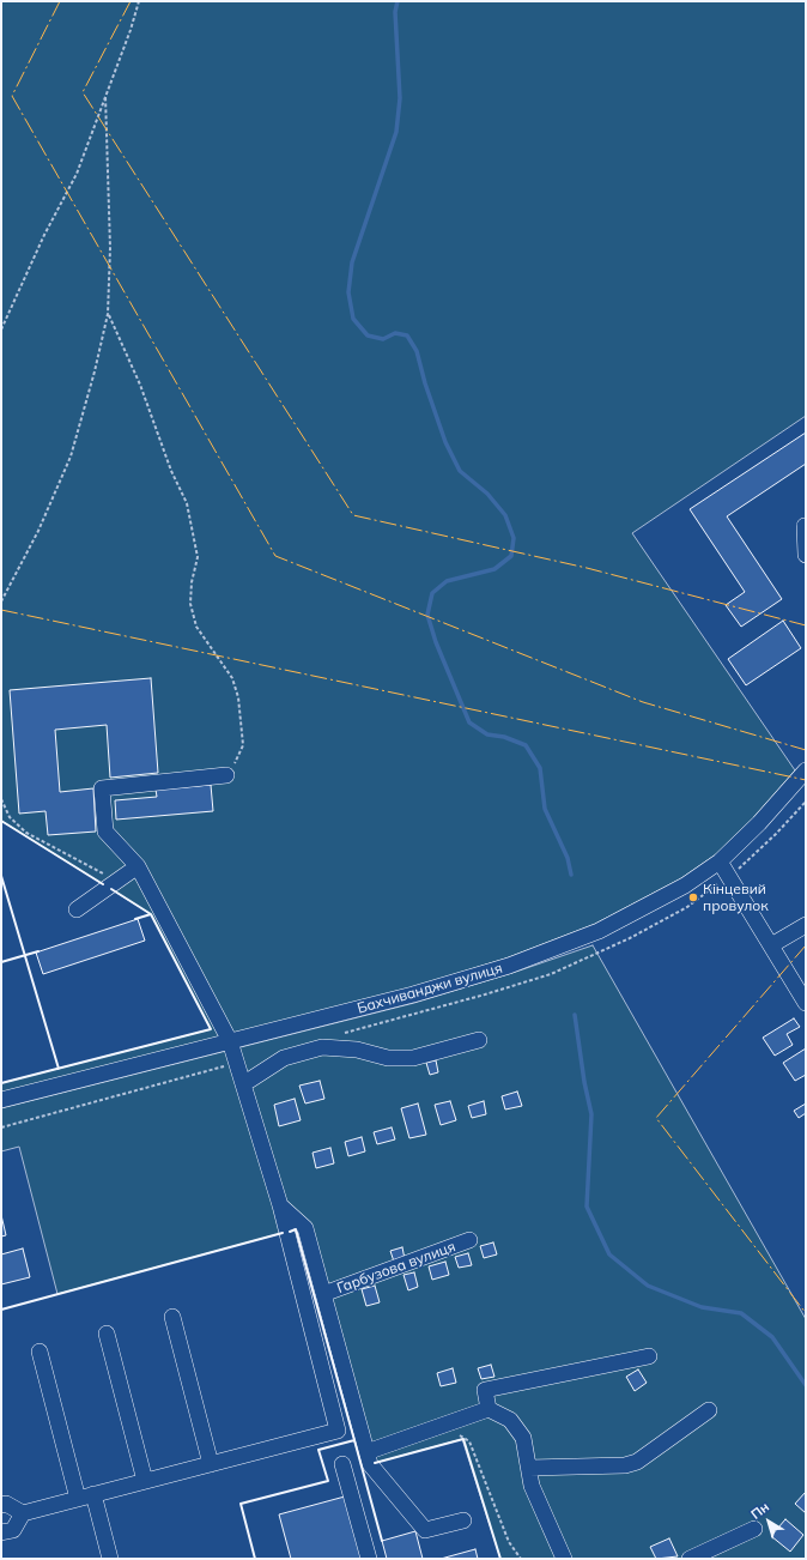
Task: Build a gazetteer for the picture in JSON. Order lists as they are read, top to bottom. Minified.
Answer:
{"streets":{"street":["Бахчиванджи вулиця","Гарбузова вулиця"]},"places":["Кінцевий провулок"],"north":"top left"}
